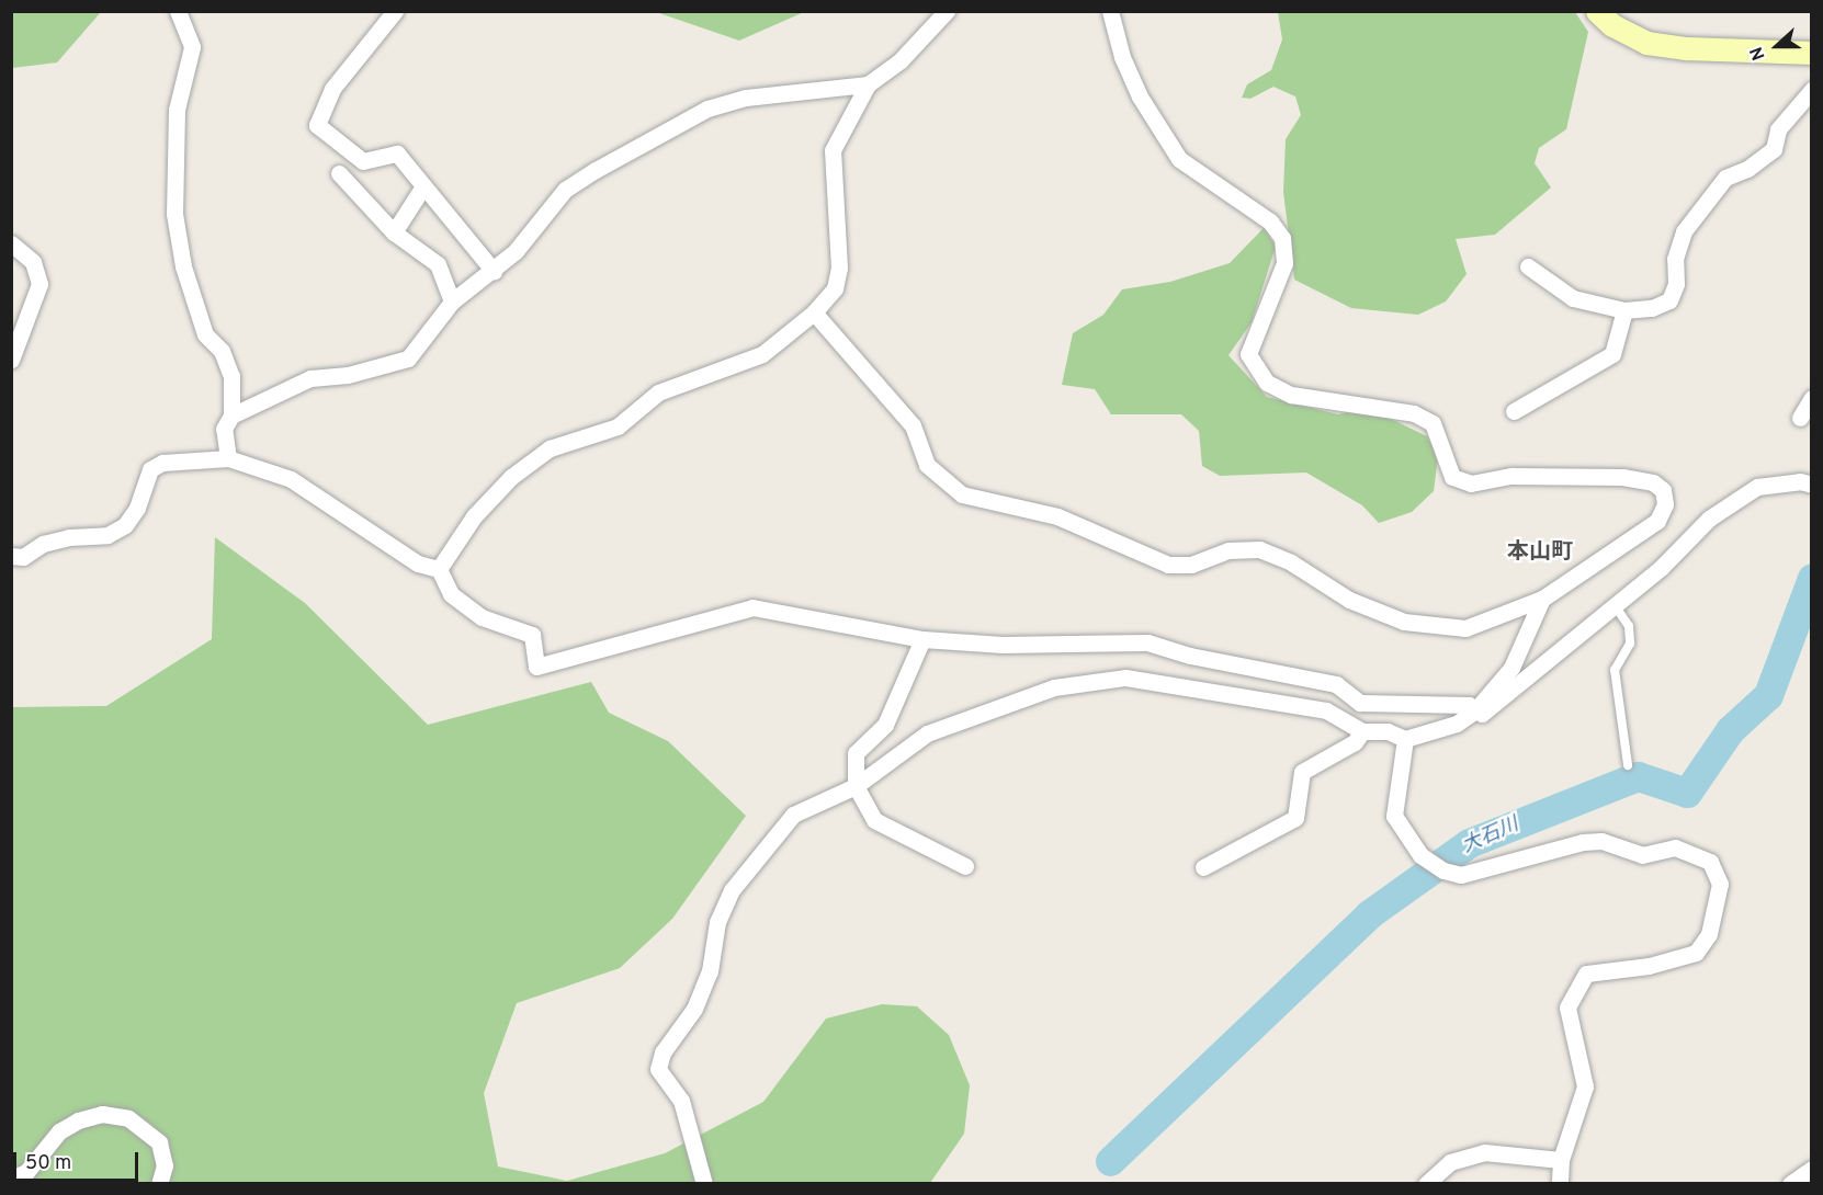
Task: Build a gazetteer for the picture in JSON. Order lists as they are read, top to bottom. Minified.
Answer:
{"districts":["本山町"],"water":["大石川"],"scale_bar":"50 m","north":"left"}
